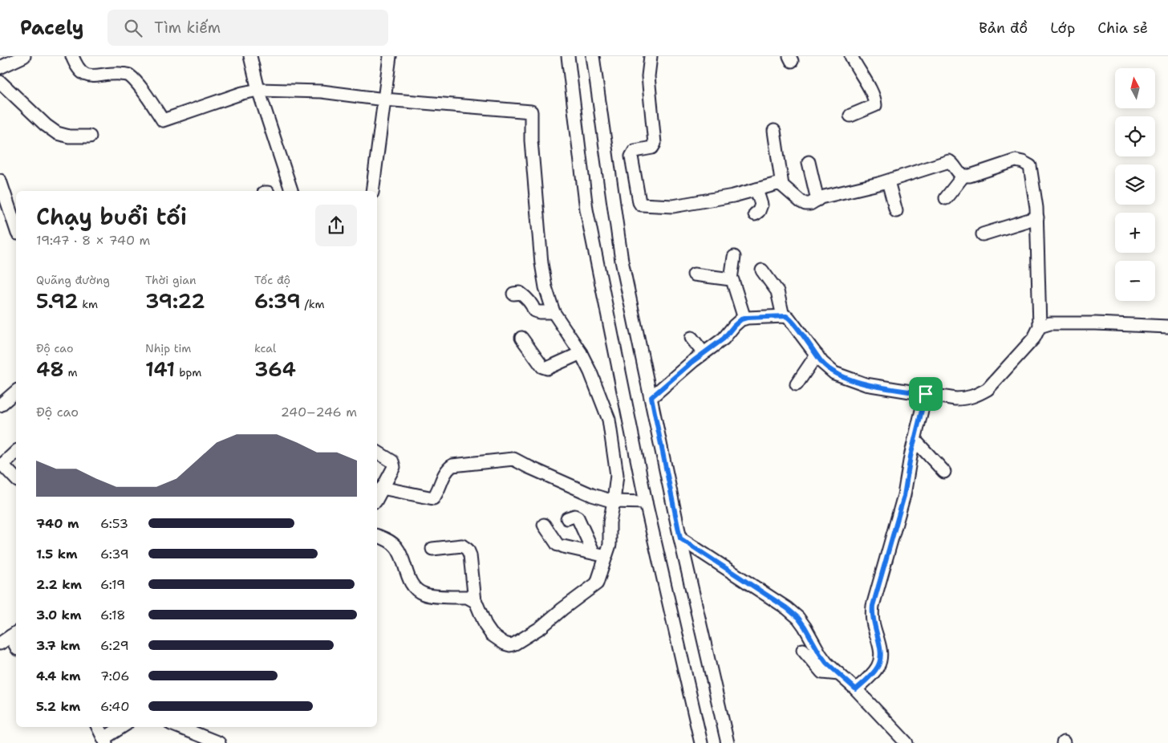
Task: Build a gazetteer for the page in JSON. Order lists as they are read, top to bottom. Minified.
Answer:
{"north":"top","page":{"header":"Pacely","search":"Tìm kiếm","nav":["Bản đồ","Lớp","Chia sẻ"],"map_buttons":["+","−"],"heading":["Chạy buổi tối","19:47 · 8 × 740 m"],"stats":[["Quãng đường","5.92 km"],["Thời gian","39:22"],["Tốc độ","6:39 /km"],["Độ cao","48 m"],["Nhịp tim","141 bpm"],["kcal","364"]],"chart":["Độ cao","240–246 m"],"list":[{"name":"740 m","note":"6:53"},{"name":"1.5 km","note":"6:39"},{"name":"2.2 km","note":"6:19"},{"name":"3.0 km","note":"6:18"},{"name":"3.7 km","note":"6:29"},{"name":"4.4 km","note":"7:06"},{"name":"5.2 km","note":"6:40"}]}}
